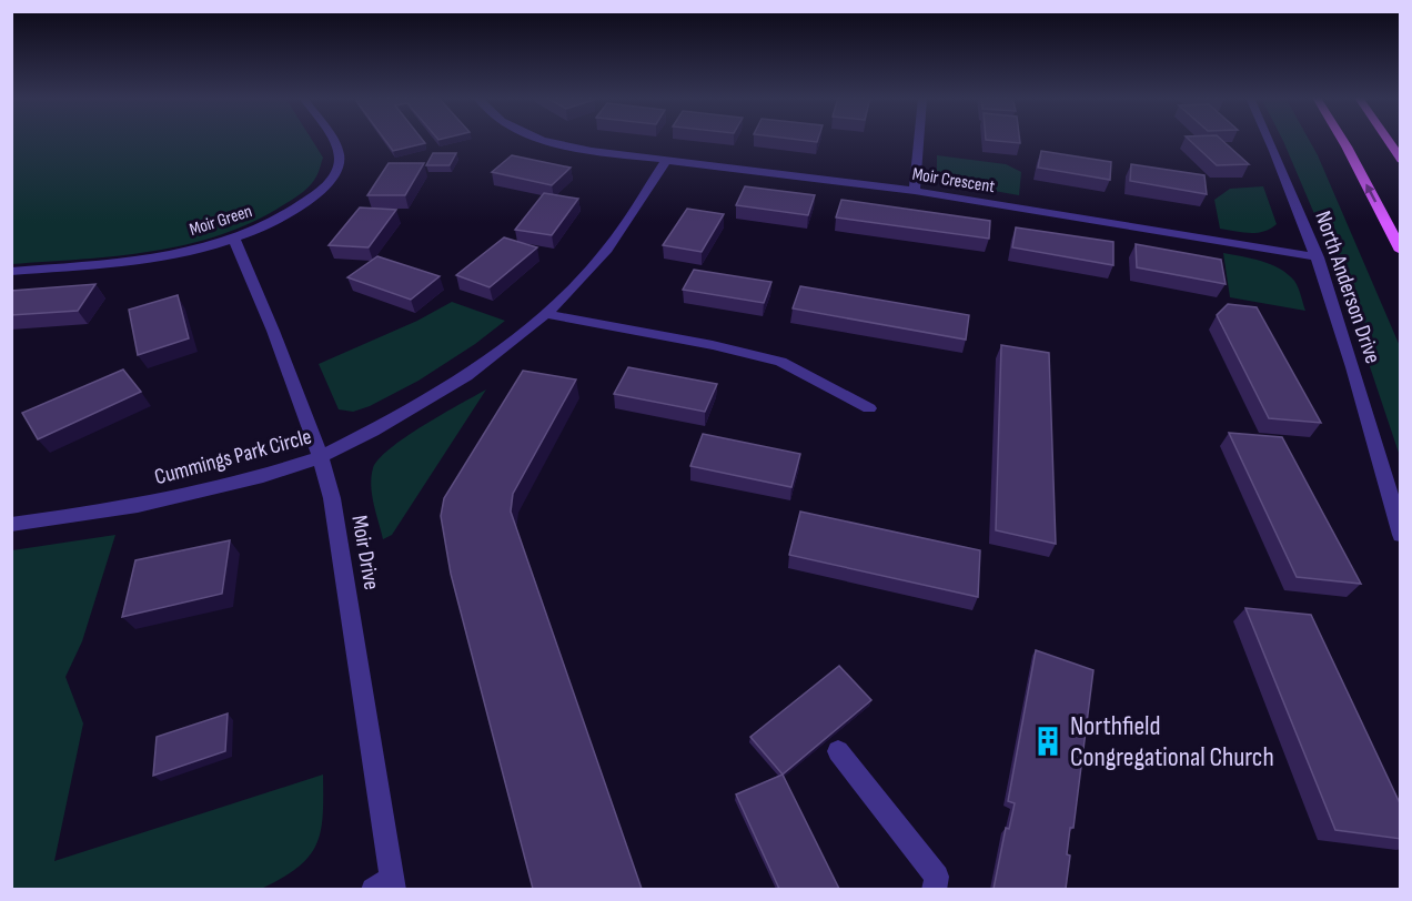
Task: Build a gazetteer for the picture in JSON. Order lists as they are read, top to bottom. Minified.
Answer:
{"streets":{"street":["Moir Crescent","Moir Green","North Anderson Drive","Cummings Park Circle","Moir Drive"]},"crossings":[["Moir Crescent","North Anderson Drive"],["Moir Crescent","Cummings Park Circle"],["Moir Green","Moir Drive"],["Cummings Park Circle","Moir Drive"]],"places":{"building":["Northfield Congregational Church"]}}
